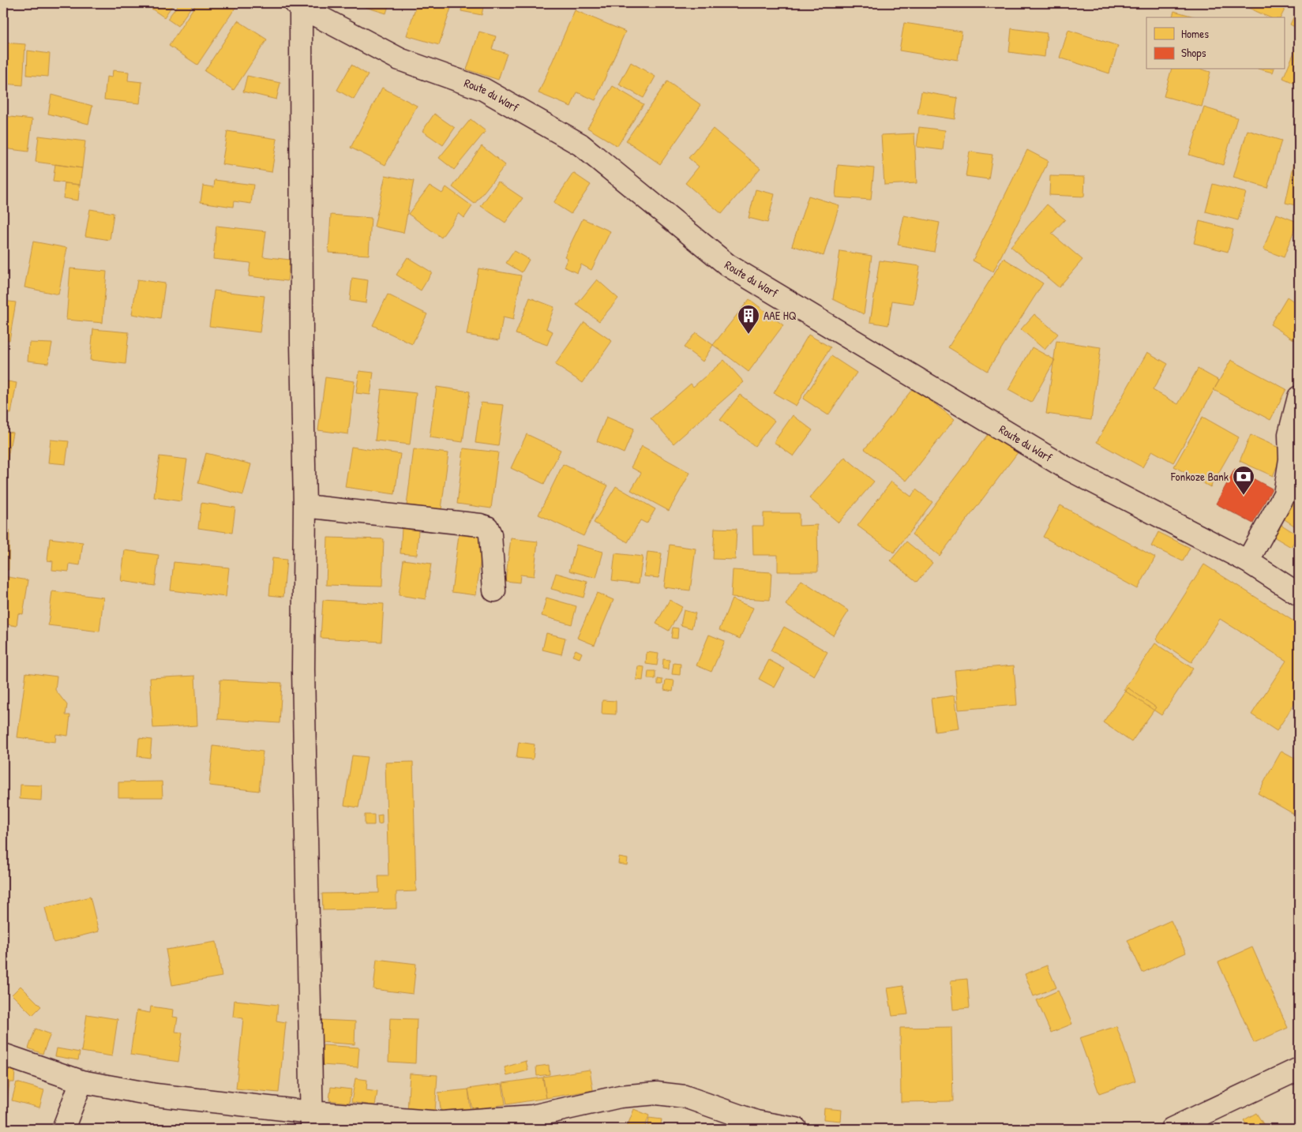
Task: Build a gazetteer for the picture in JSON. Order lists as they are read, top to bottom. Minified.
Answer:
{"streets":{"street":["Route du Warf"]},"places":{"building":["AAE HQ"],"bank":["Fonkoze Bank"]},"legend":["Homes","Shops"]}
